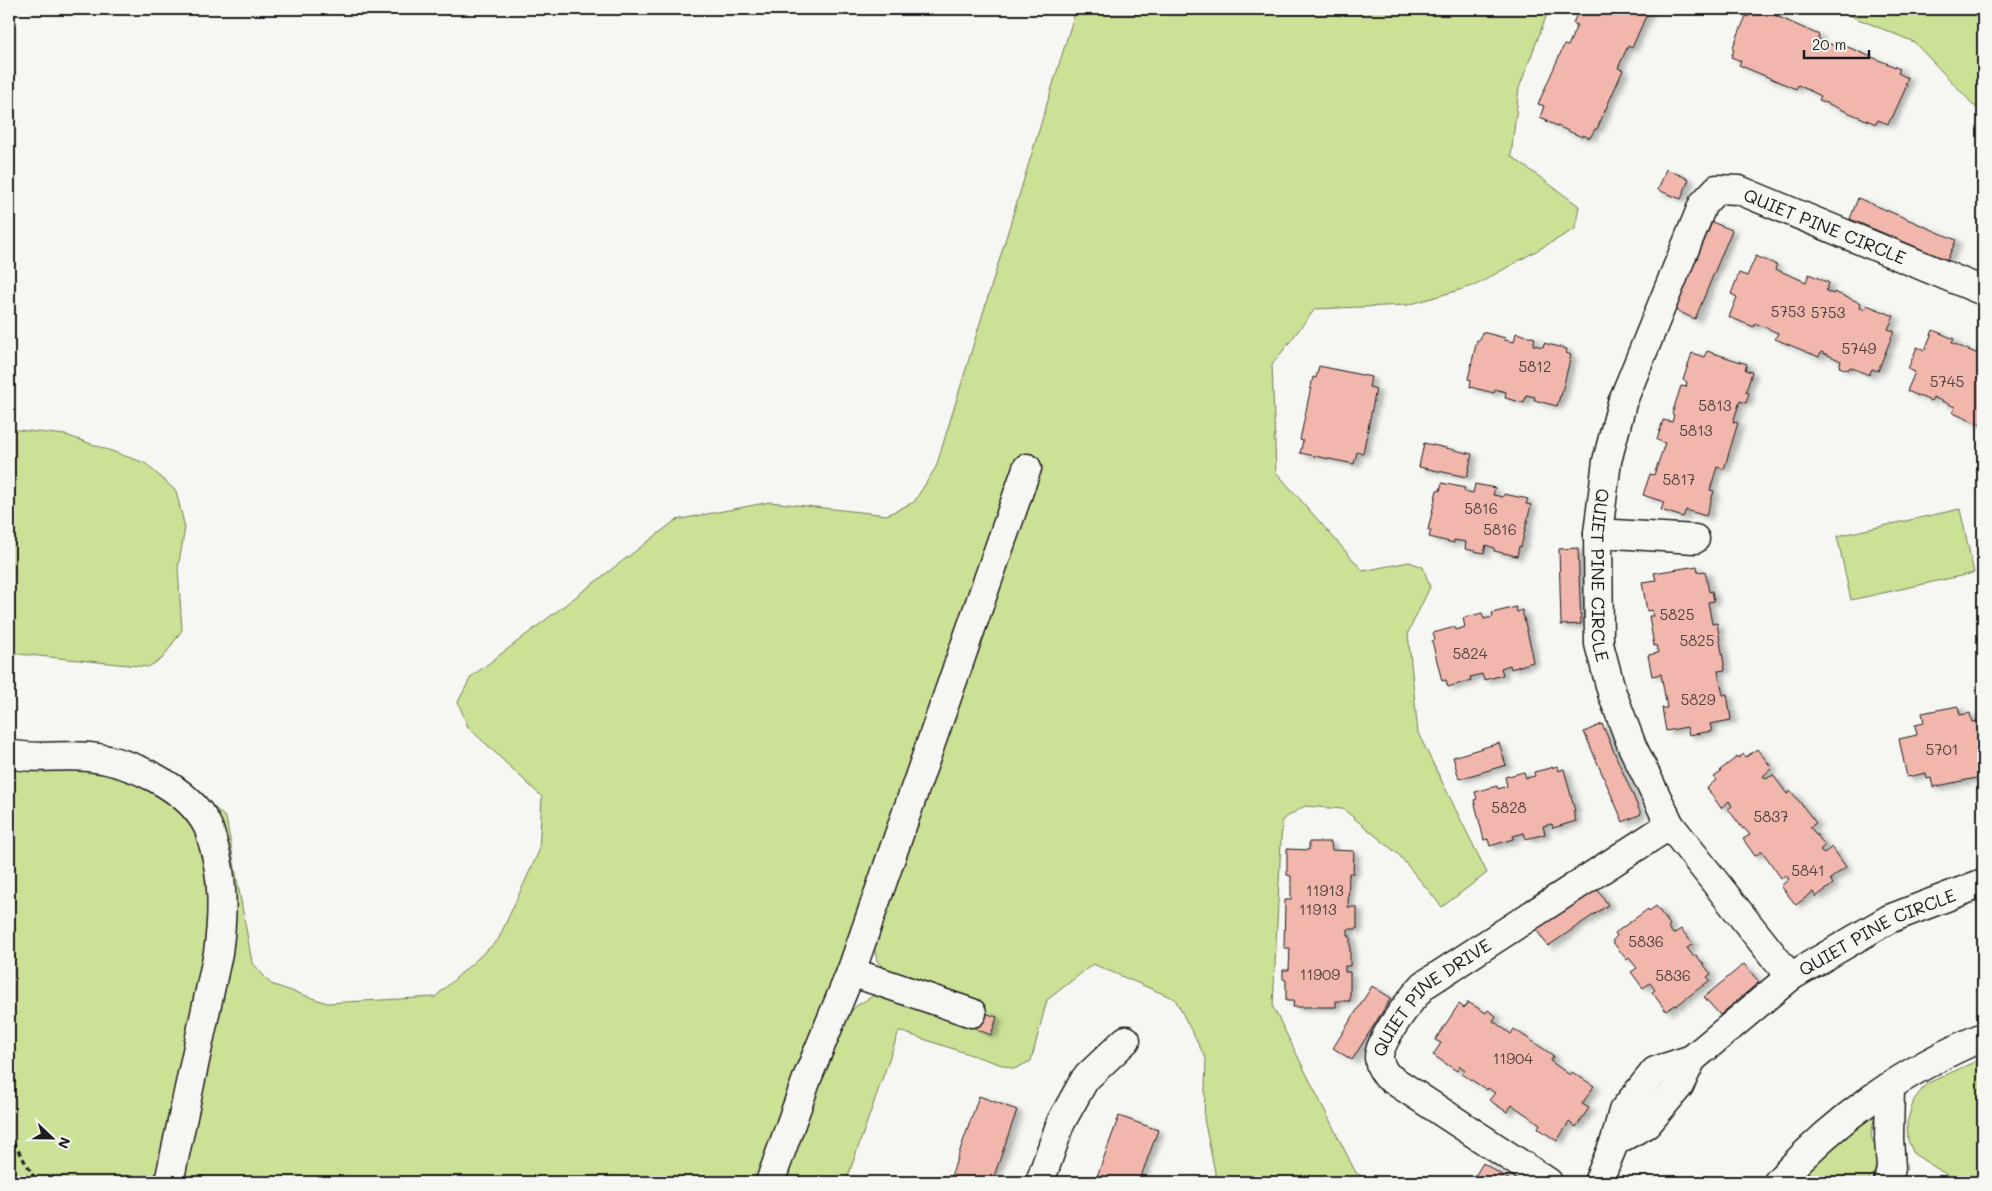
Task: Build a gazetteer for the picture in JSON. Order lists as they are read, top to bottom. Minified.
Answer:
{"streets":{"street":["QUIET PINE CIRCLE","QUIET PINE DRIVE"]},"crossings":[["QUIET PINE CIRCLE","QUIET PINE DRIVE"]],"house_numbers":["5753","5753","5749","5812","5745","5813","5813","5817","5816","5816","5825","5825","5824","5829","5701","5828","5837","5841","11913","11913","5836","11909","5836","11904"],"scale_bar":"20 m","north":"right"}
